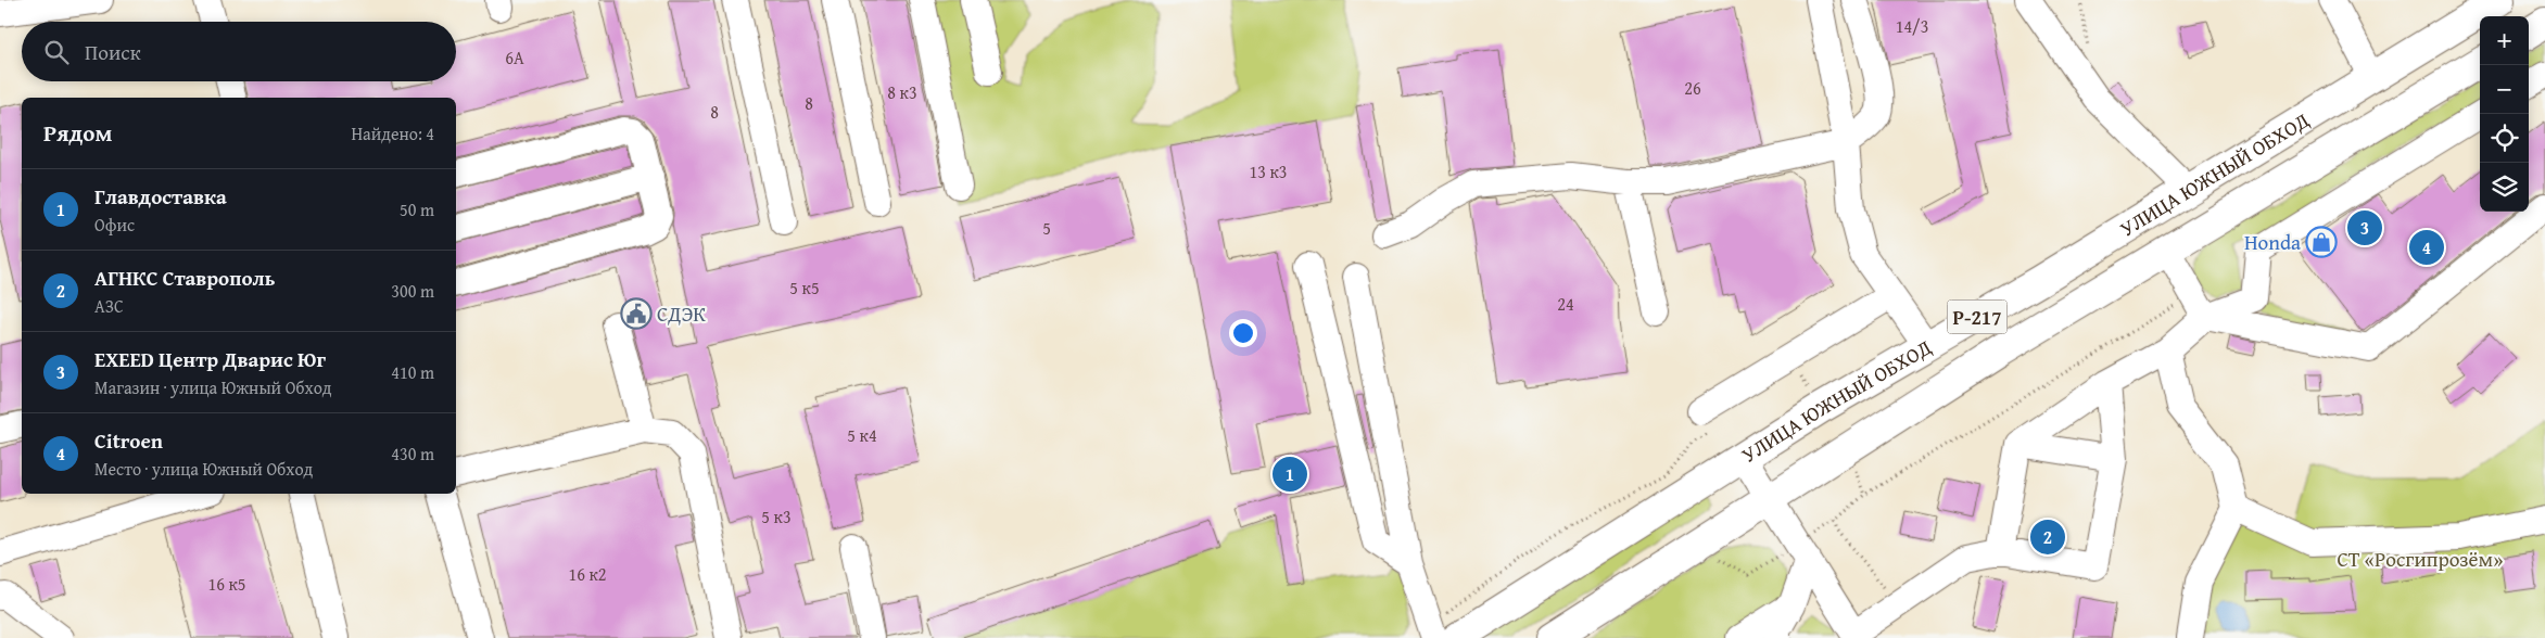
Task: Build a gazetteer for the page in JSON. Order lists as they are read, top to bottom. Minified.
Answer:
{"streets":{"main road":["УЛИЦА ЮЖНЫЙ ОБХОД","Р-217"]},"parks":["СТ «Росгипрозём»"],"places":{"shop":["Honda"],"public building":["СДЭК"]},"house_numbers":["14/3","6А","26","8 к3","8","8","13 к3","5","5 к5","24","5 к4","5 к3","16 к2","16 к5"],"page":{"map_buttons":["+","−"],"search":"Поиск","heading":["Рядом","Найдено: 4"],"list":[{"mark":"1","name":"Главдоставка","note":"Офис","value":"50 m"},{"mark":"2","name":"АГНКС Ставрополь","note":"АЗС","value":"300 m"},{"mark":"3","name":"EXEED Центр Дварис Юг","note":"Магазин · улица Южный Обход","value":"410 m"},{"mark":"4","name":"Citroen","note":"Место · улица Южный Обход","value":"430 m"}],"pins":["3","4","1","2"]}}
